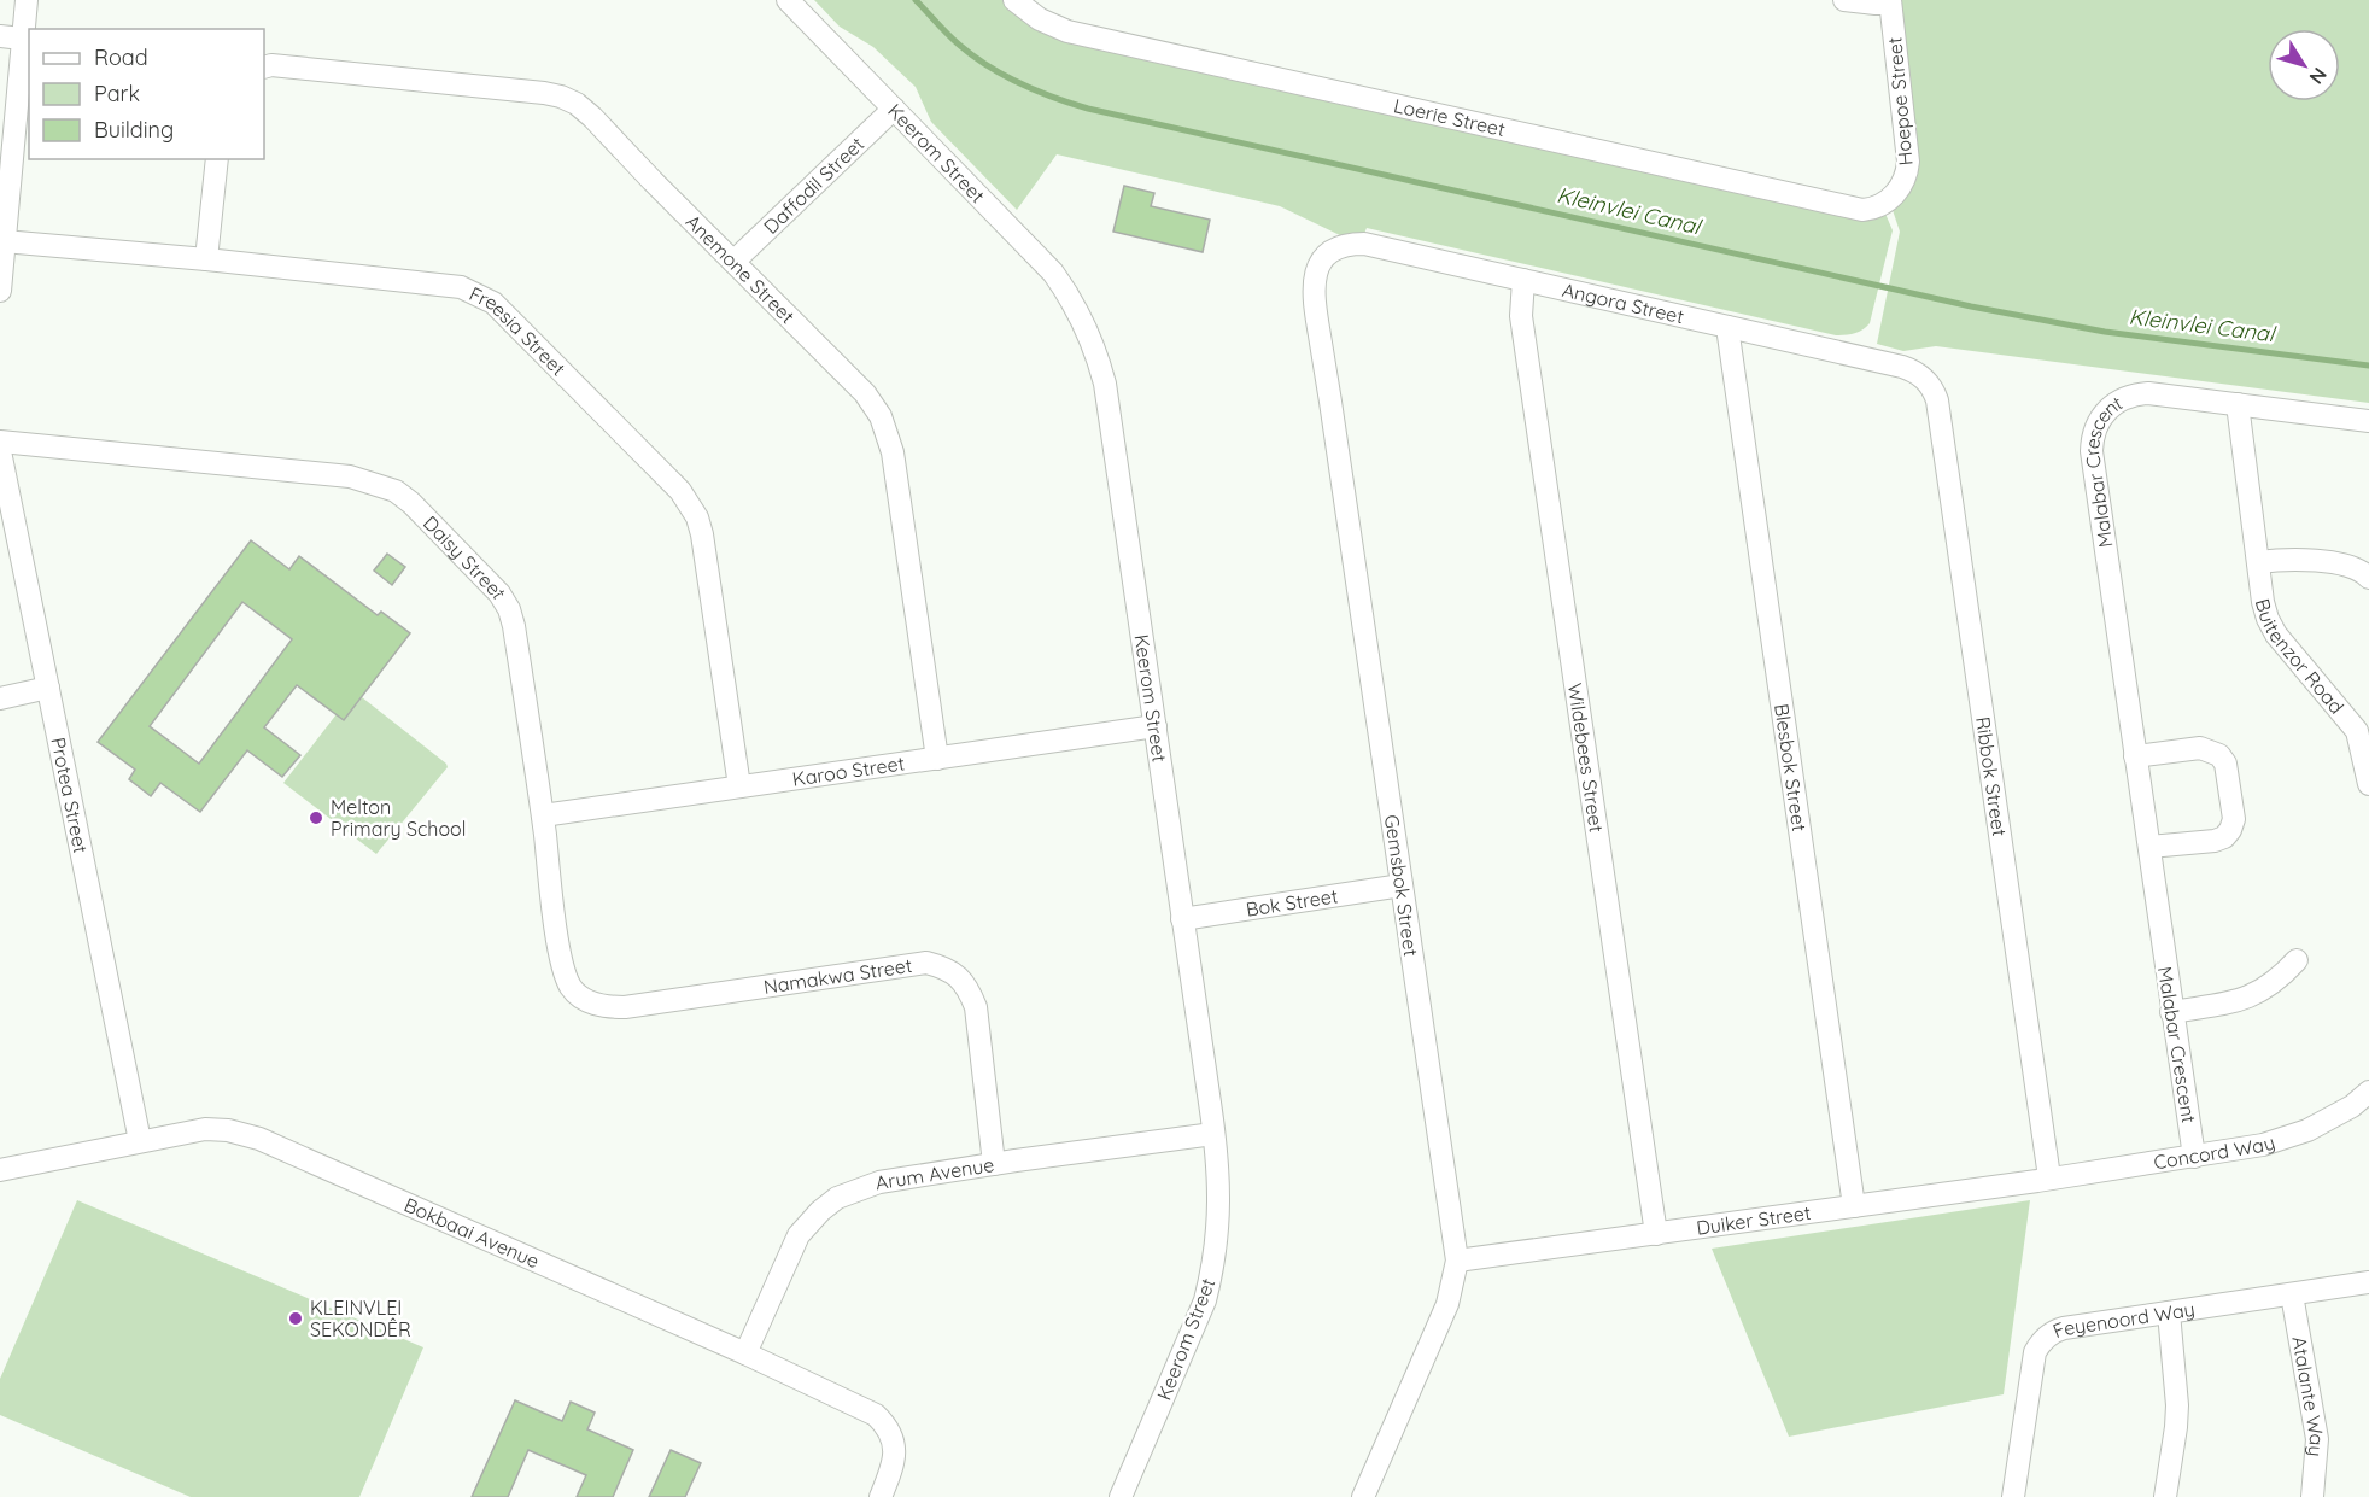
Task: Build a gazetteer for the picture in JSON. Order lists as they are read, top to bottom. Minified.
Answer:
{"streets":{"street":["Hoepoe Street","Loerie Street","Keerom Street","Daffodil Street","Anemone Street","Angora Street","Freesia Street","Malabar Crescent","Daisy Street","Buitenzor Road","Wildebees Street","Blesbok Street","Karoo Street","Ribbok Street","Protea Street","Gemsbok Street","Bok Street","Namakwa Street","Concord Way","Arum Avenue","Duiker Street","Bokbaai Avenue","Feyenoord Way","Atalante Way"]},"crossings":[["Hoepoe Street","Loerie Street"],["Keerom Street","Daffodil Street"],["Keerom Street","Karoo Street"],["Keerom Street","Bok Street"],["Keerom Street","Arum Avenue"],["Daffodil Street","Anemone Street"],["Anemone Street","Karoo Street"],["Angora Street","Wildebees Street"],["Angora Street","Blesbok Street"],["Angora Street","Ribbok Street"],["Angora Street","Gemsbok Street"],["Freesia Street","Karoo Street"],["Malabar Crescent","Buitenzor Road"],["Malabar Crescent","Concord Way"],["Daisy Street","Karoo Street"],["Daisy Street","Namakwa Street"],["Wildebees Street","Duiker Street"],["Blesbok Street","Duiker Street"],["Ribbok Street","Concord Way"],["Ribbok Street","Duiker Street"],["Protea Street","Bokbaai Avenue"],["Gemsbok Street","Bok Street"],["Gemsbok Street","Duiker Street"],["Namakwa Street","Arum Avenue"],["Concord Way","Duiker Street"],["Arum Avenue","Bokbaai Avenue"],["Feyenoord Way","Atalante Way"]],"water":["Kleinvlei Canal"],"places":["Melton Primary School","KLEINVLEI SEKONDÊR"],"legend":["Road","Park","Building"],"north":"bottom right"}
